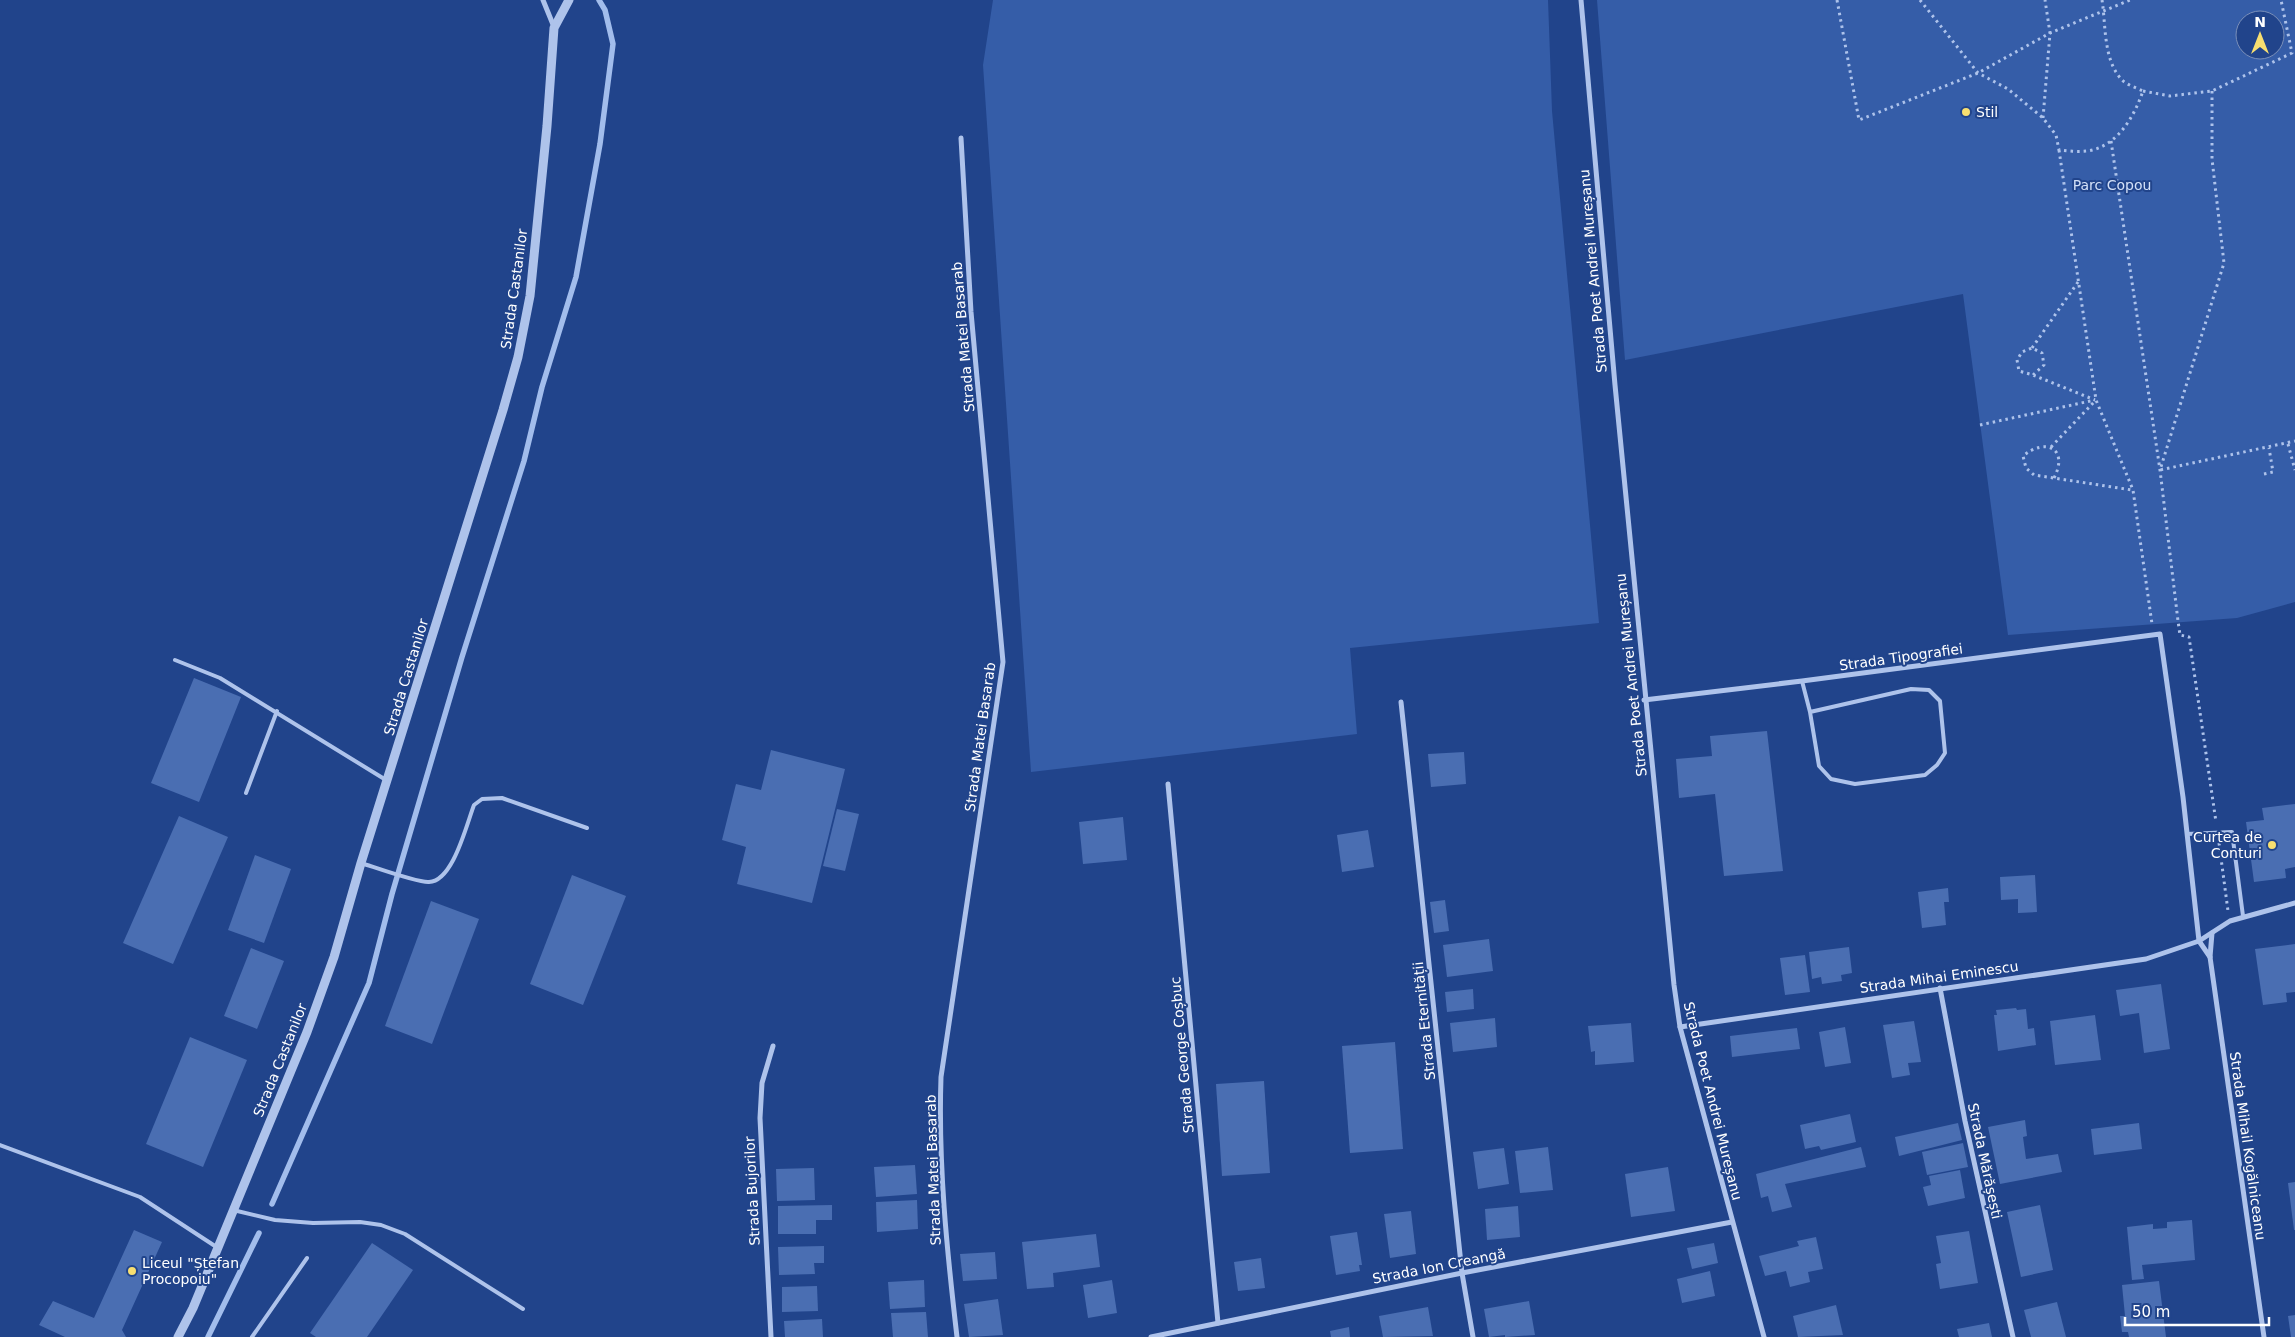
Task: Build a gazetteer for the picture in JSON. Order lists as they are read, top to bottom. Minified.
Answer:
{"streets":{"street":["Strada Poet Andrei Mureșanu","Strada Castanilor","Strada Matei Basarab","Strada Tipografiei","Strada Mihai Eminescu","Strada Eternității","Strada George Coșbuc","Strada Mihail Kogălniceanu","Strada Mărășești","Strada Bujorilor","Strada Ion Creangă"]},"crossings":[["Strada Poet Andrei Mureșanu","Strada Tipografiei"],["Strada Poet Andrei Mureșanu","Strada Mihai Eminescu"],["Strada Poet Andrei Mureșanu","Strada Ion Creangă"],["Strada Tipografiei","Strada Mihail Kogălniceanu"],["Strada Mihai Eminescu","Strada Mihail Kogălniceanu"],["Strada Mihai Eminescu","Strada Mărășești"],["Strada Eternității","Strada Ion Creangă"],["Strada George Coșbuc","Strada Ion Creangă"]],"parks":["Parc Copou"],"places":["Stil","Curtea de Conturi","Liceul \"Ștefan Procopoiu\""],"scale_bar":"50 m","north":"top"}
